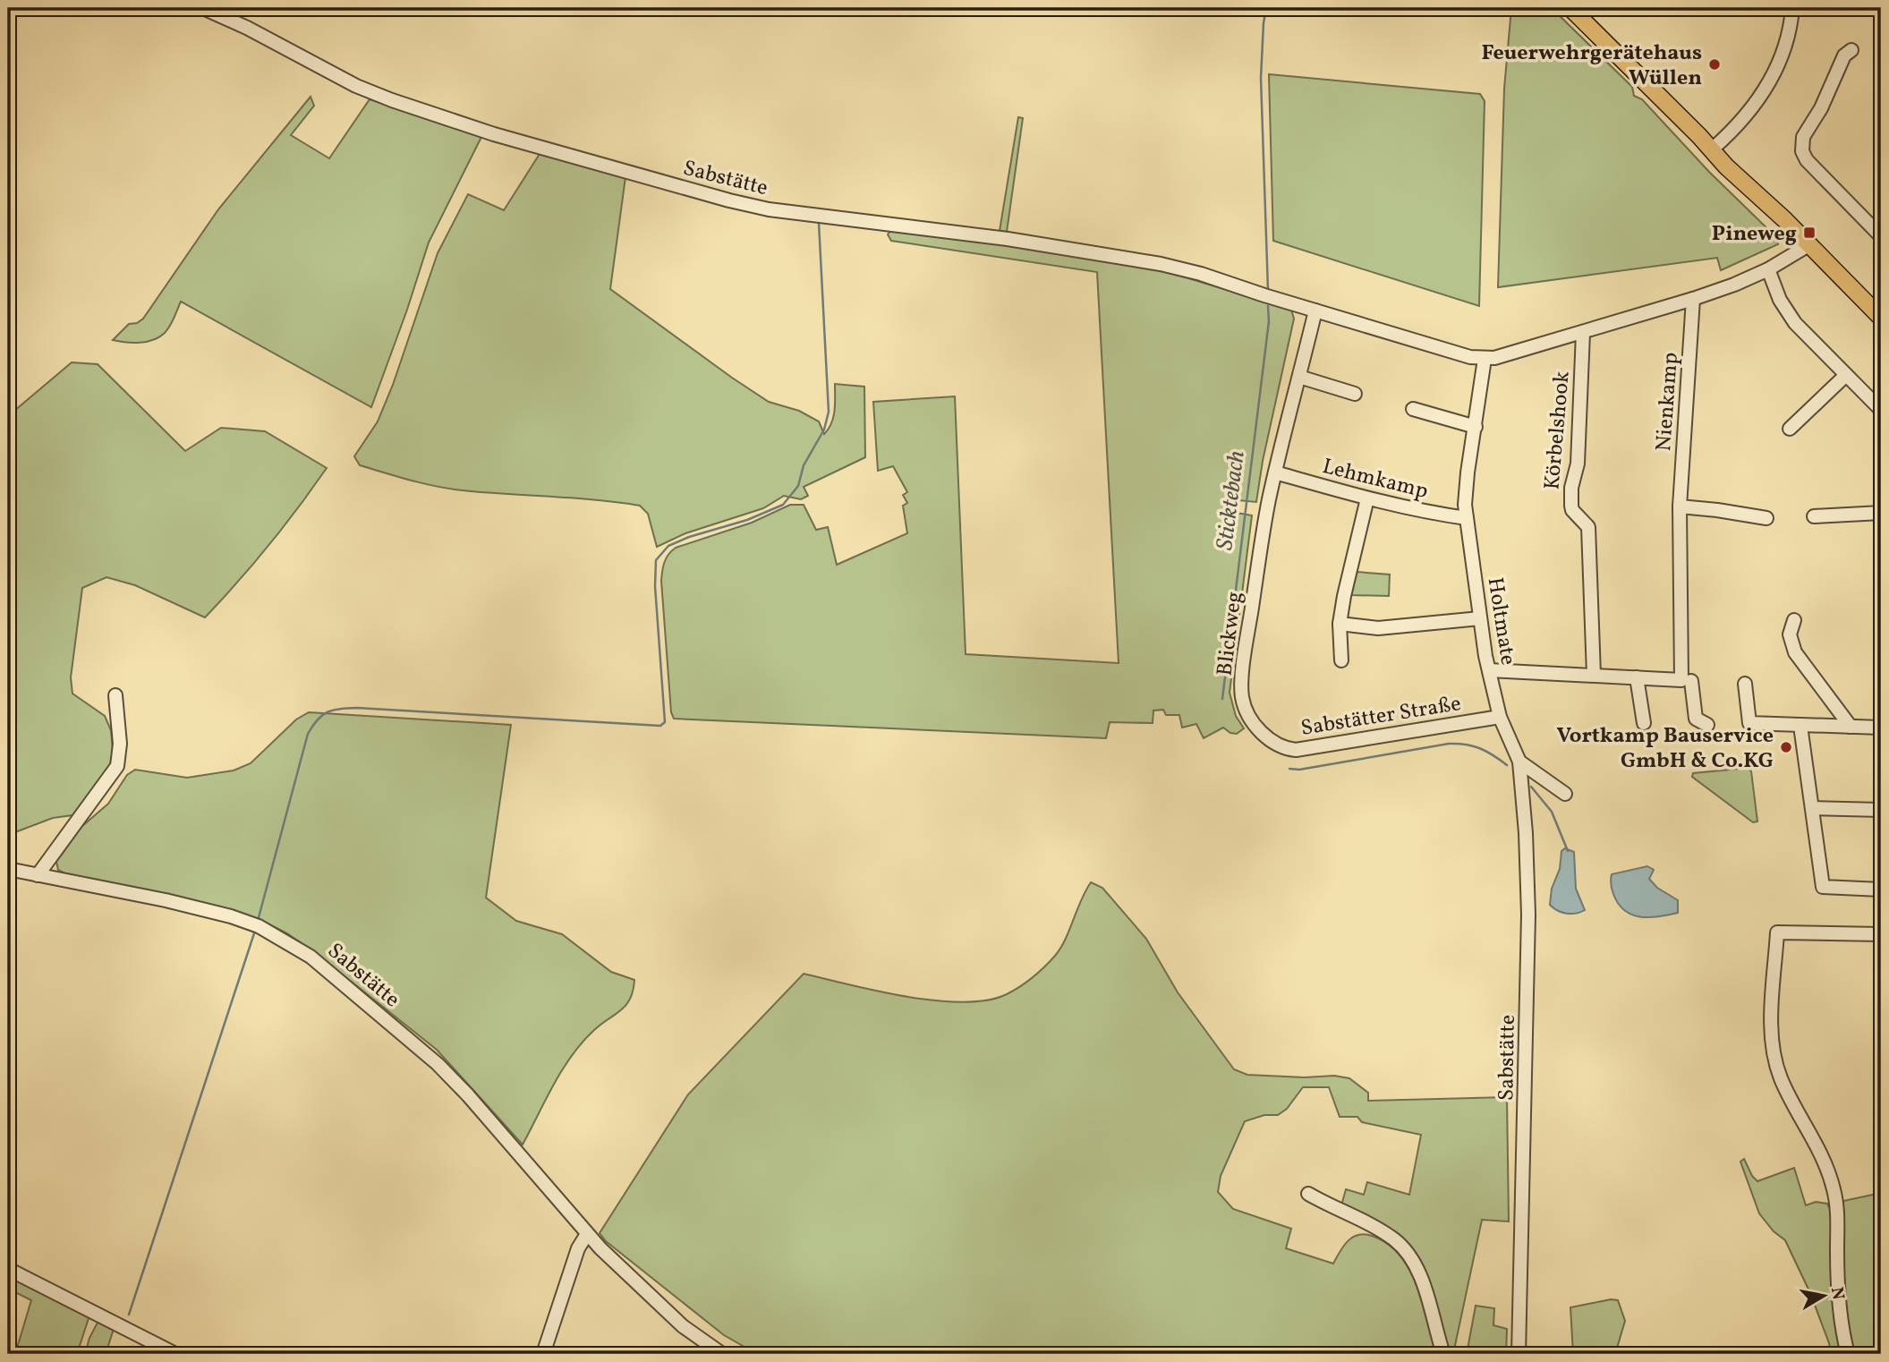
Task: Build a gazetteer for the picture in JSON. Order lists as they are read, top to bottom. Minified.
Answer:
{"streets":{"street":["Sabstätte","Nienkamp","Körbelshook","Lehmkamp","Holtmate","Blickweg","Sabstätter Straße"]},"crossings":[["Sabstätte","Holtmate"],["Sabstätte","Blickweg"],["Lehmkamp","Holtmate"],["Lehmkamp","Blickweg"],["Holtmate","Sabstätter Straße"],["Blickweg","Sabstätter Straße"]],"water":["Sticktebach"],"places":{"other":["Feuerwehrgerätehaus Wüllen","Vortkamp Bauservice GmbH & Co.KG"],"transit":["Pineweg"]},"north":"right"}
